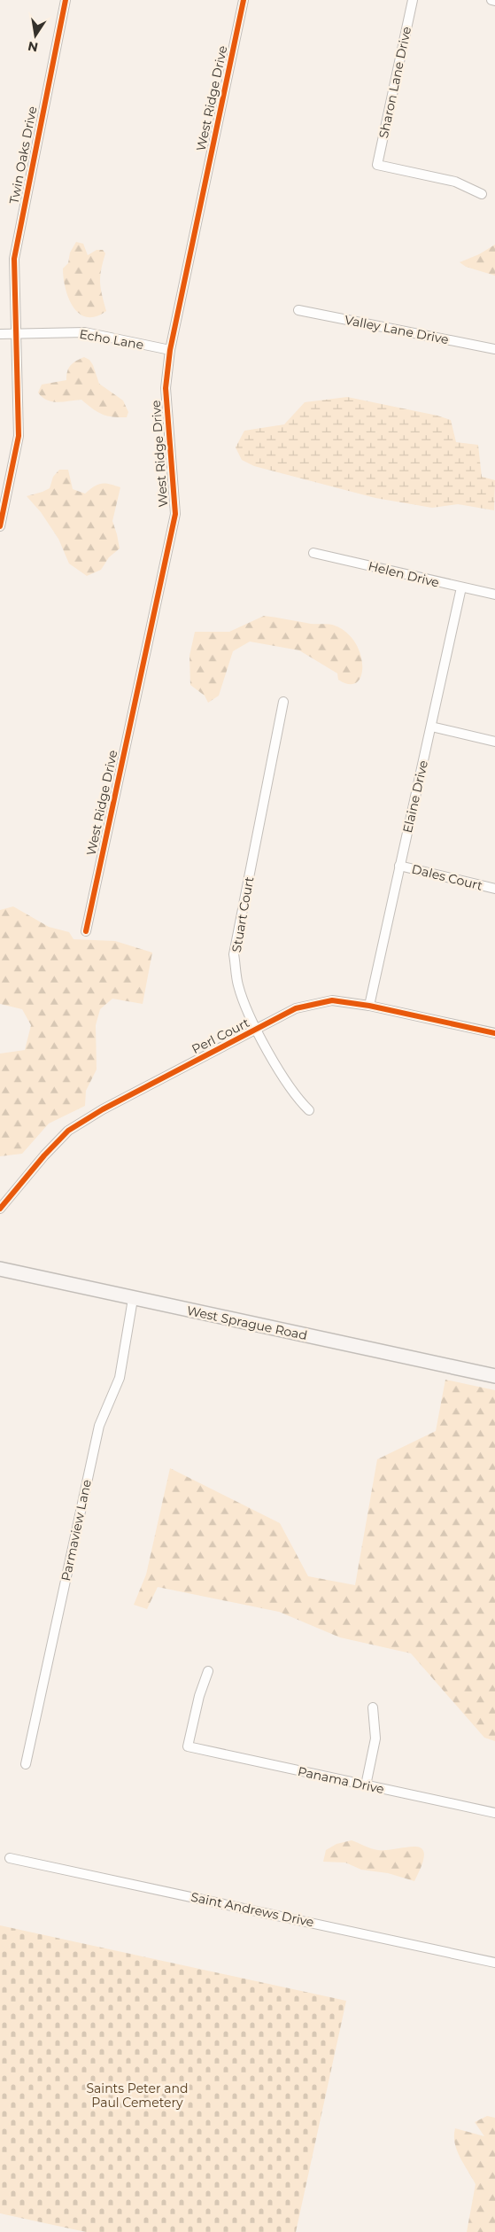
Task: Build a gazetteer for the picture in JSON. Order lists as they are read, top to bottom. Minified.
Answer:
{"streets":{"street":["Sharon Lane Drive","West Ridge Drive","Twin Oaks Drive","Valley Lane Drive","Echo Lane","Helen Drive","Elaine Drive","Dales Court","Stuart Court","Perl Court","West Sprague Road","Parmaview Lane","Panama Drive","Saint Andrews Drive"]},"crossings":[["West Ridge Drive","Echo Lane"],["Twin Oaks Drive","Echo Lane"],["Helen Drive","Elaine Drive"],["Elaine Drive","Dales Court"],["Elaine Drive","Perl Court"],["Stuart Court","Perl Court"],["West Sprague Road","Parmaview Lane"]],"parks":["Saints Peter and Paul Cemetery"],"north":"bottom"}
